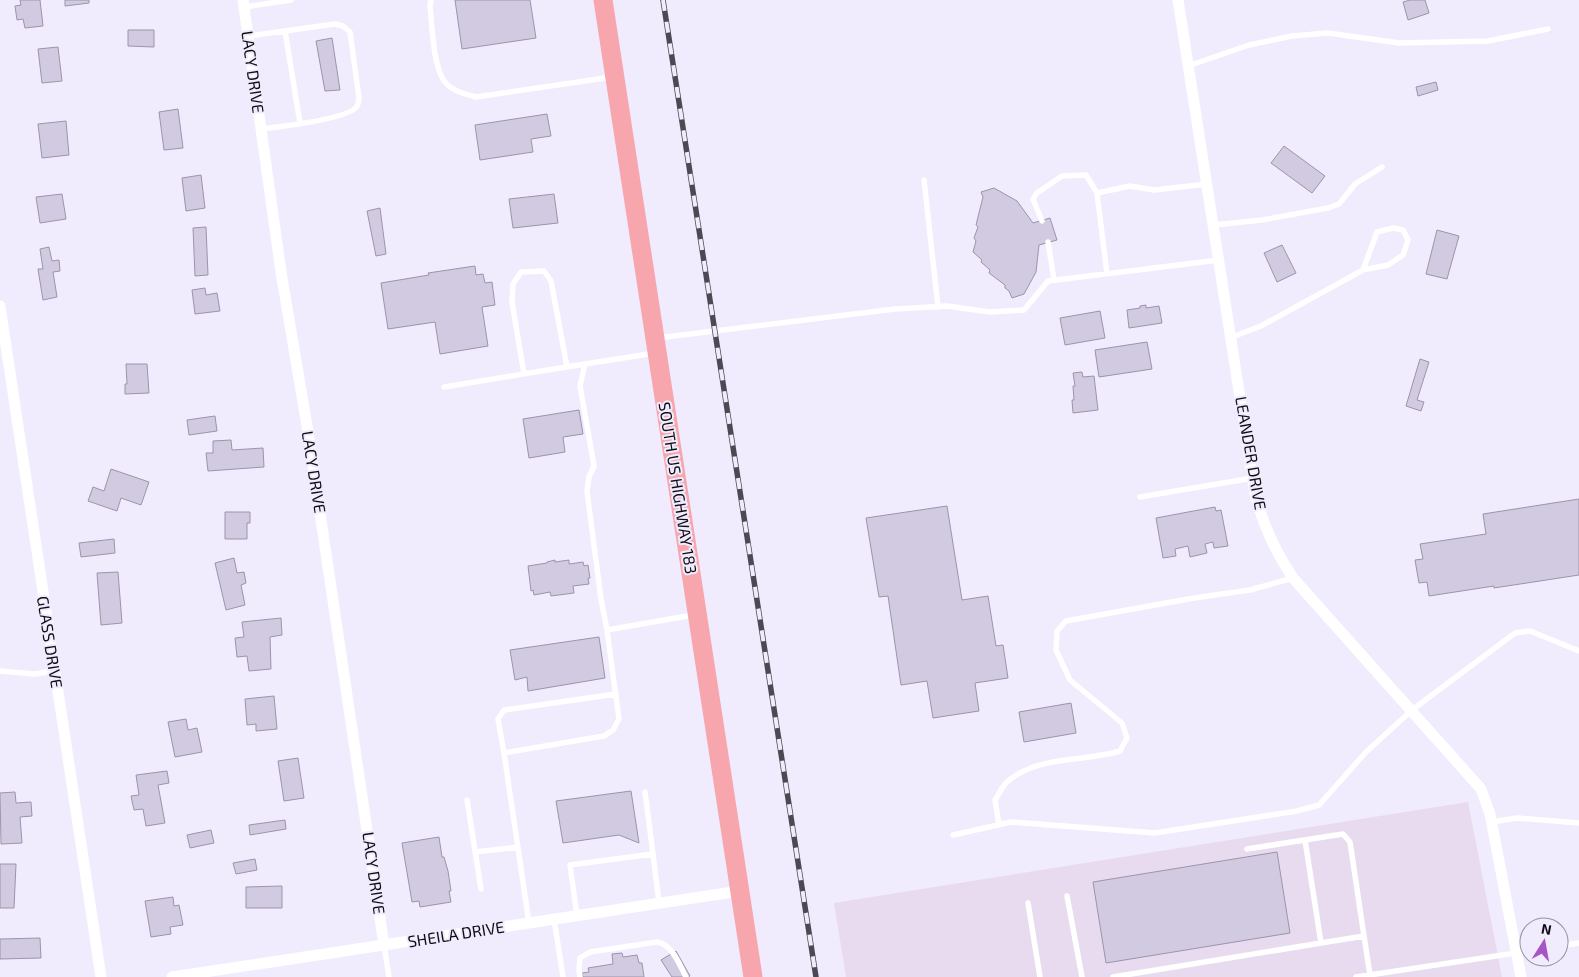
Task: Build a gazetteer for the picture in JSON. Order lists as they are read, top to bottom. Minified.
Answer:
{"streets":{"main road":["SOUTH US HIGHWAY 183"],"street":["LACY DRIVE","LEANDER DRIVE","GLASS DRIVE","SHEILA DRIVE"]},"crossings":[["LACY DRIVE","SHEILA DRIVE"],["SOUTH US HIGHWAY 183","SHEILA DRIVE"]],"north":"top"}
